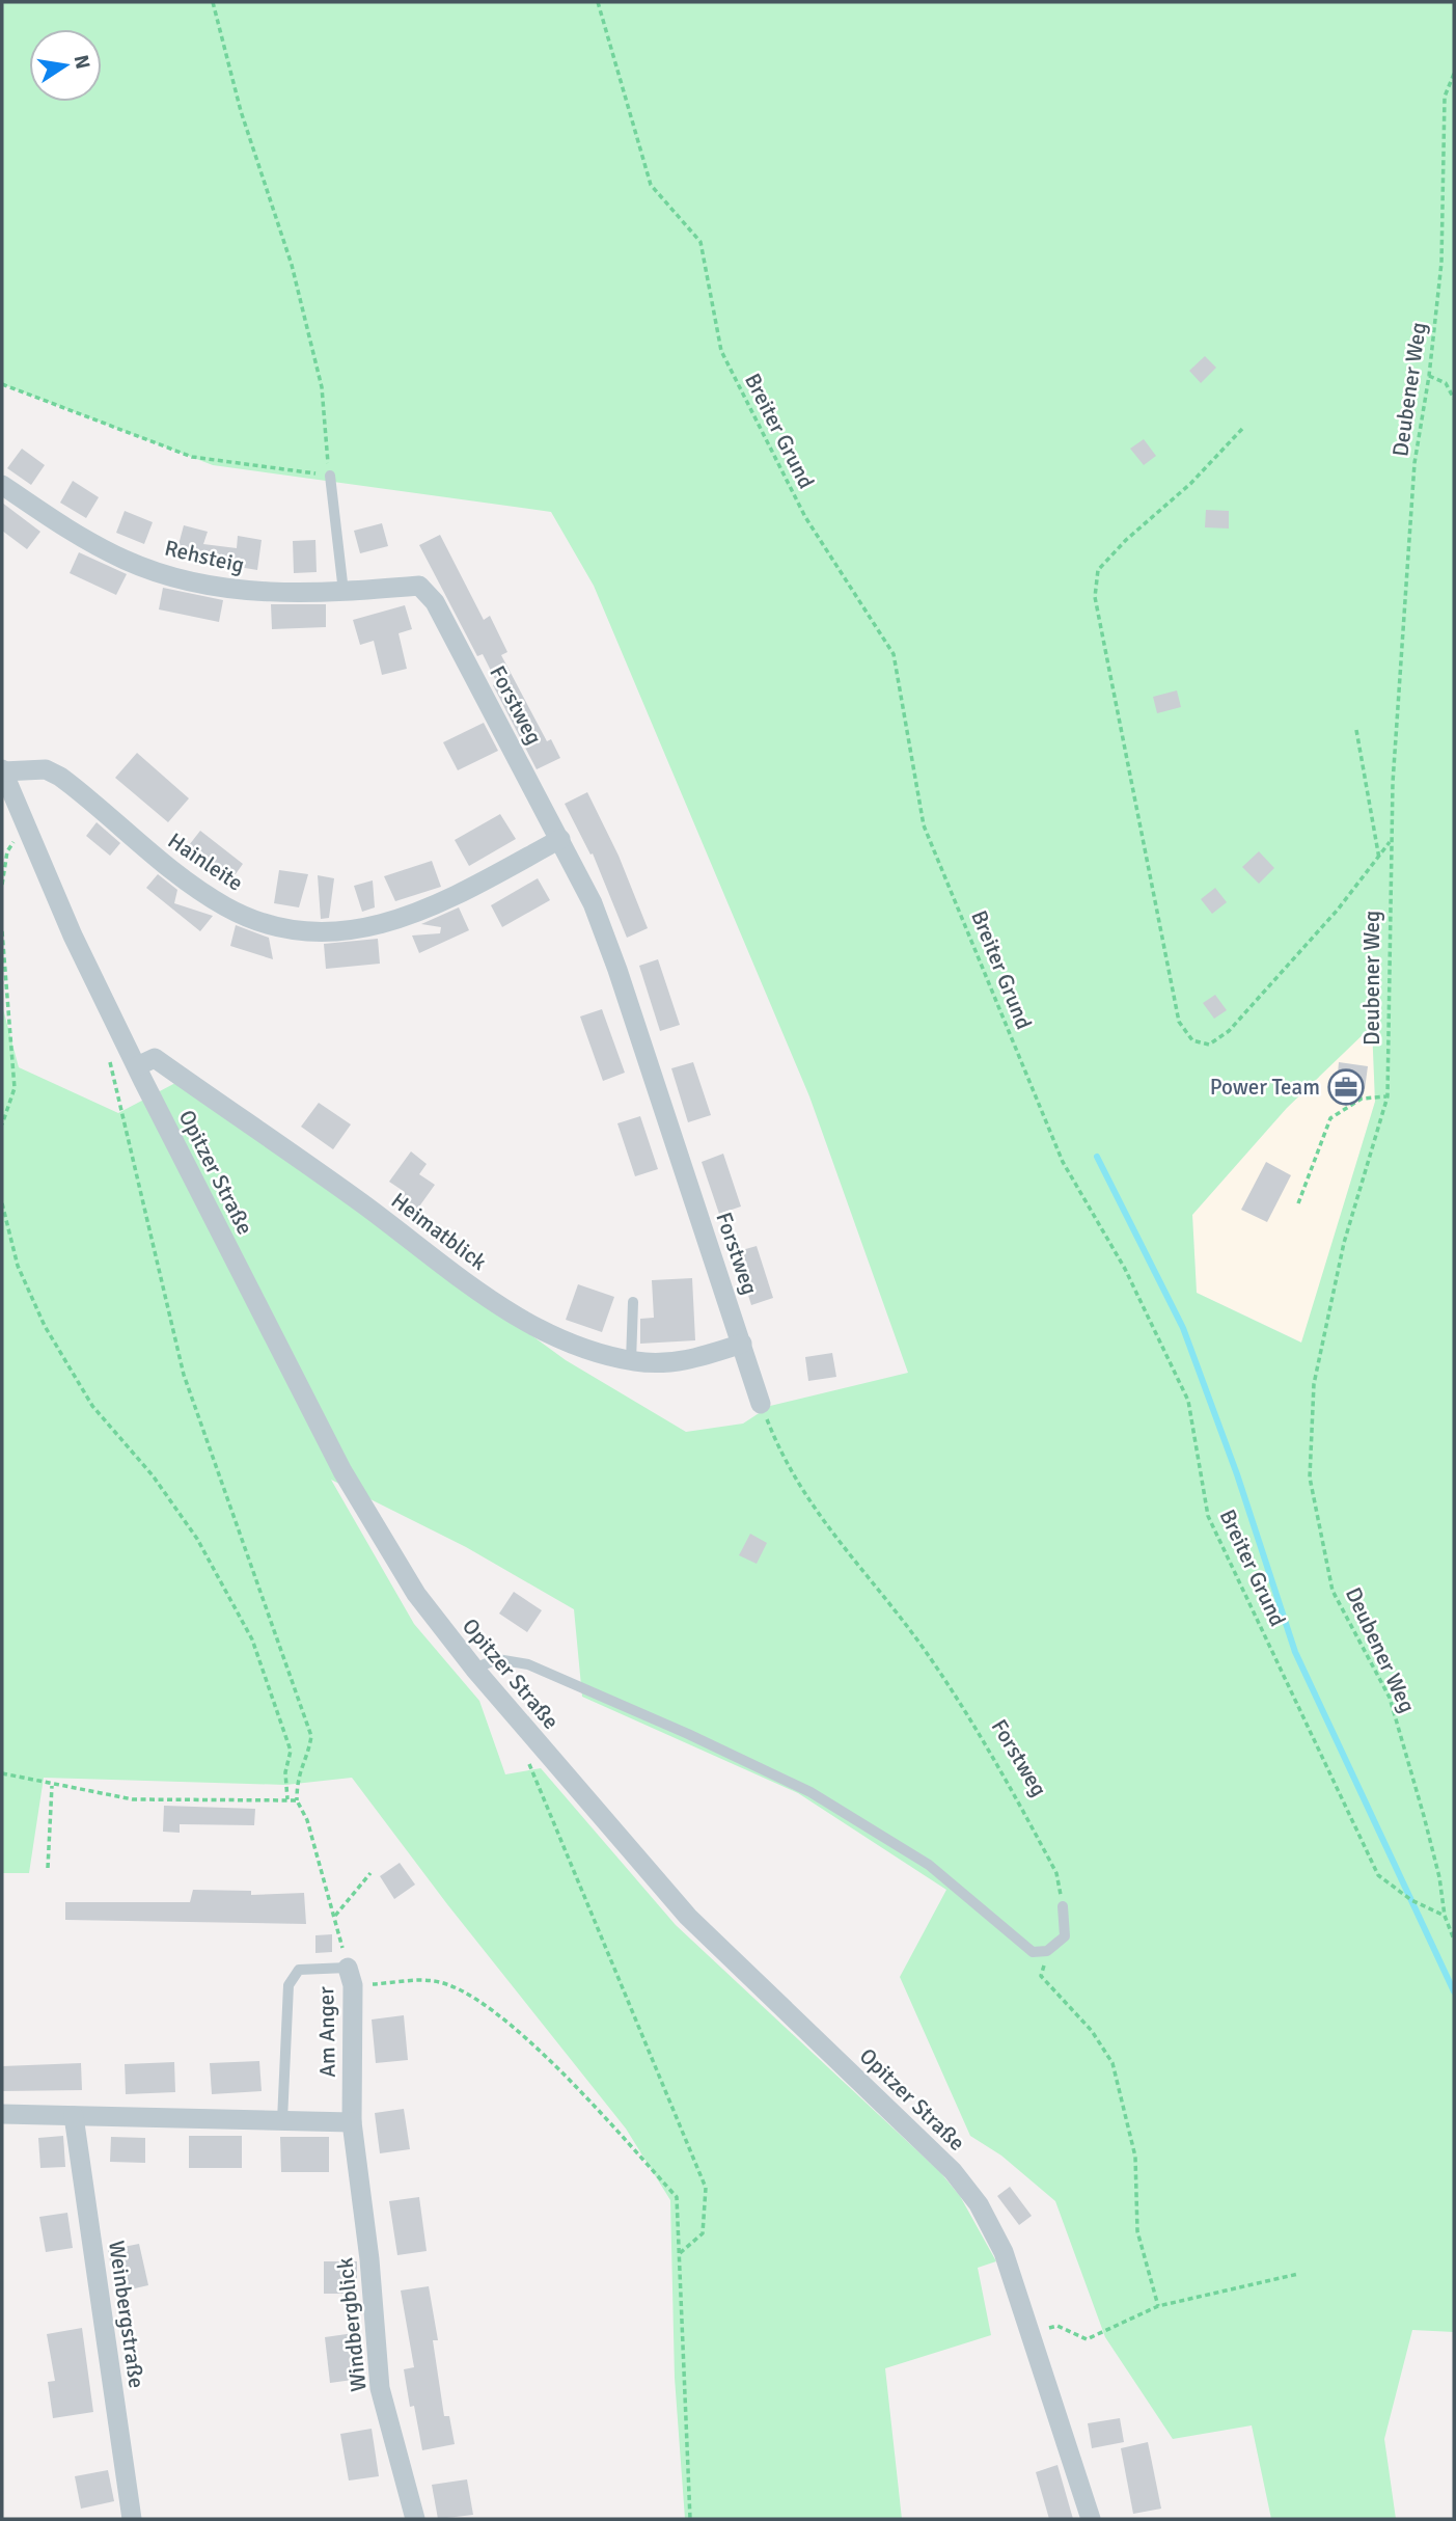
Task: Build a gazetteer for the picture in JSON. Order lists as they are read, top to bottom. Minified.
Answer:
{"streets":{"street":["Rehsteig","Forstweg","Hainleite","Opitzer Straße","Heimatblick","Am Anger","Weinbergstraße","Windbergblick"],"path":["Deubener Weg","Breiter Grund"]},"crossings":[["Deubener Weg","Breiter Grund"],["Rehsteig","Forstweg"],["Forstweg","Hainleite"],["Forstweg","Heimatblick"],["Hainleite","Opitzer Straße"],["Opitzer Straße","Heimatblick"],["Am Anger","Windbergblick"]],"places":{"office":["Power Team"]},"north":"right"}
